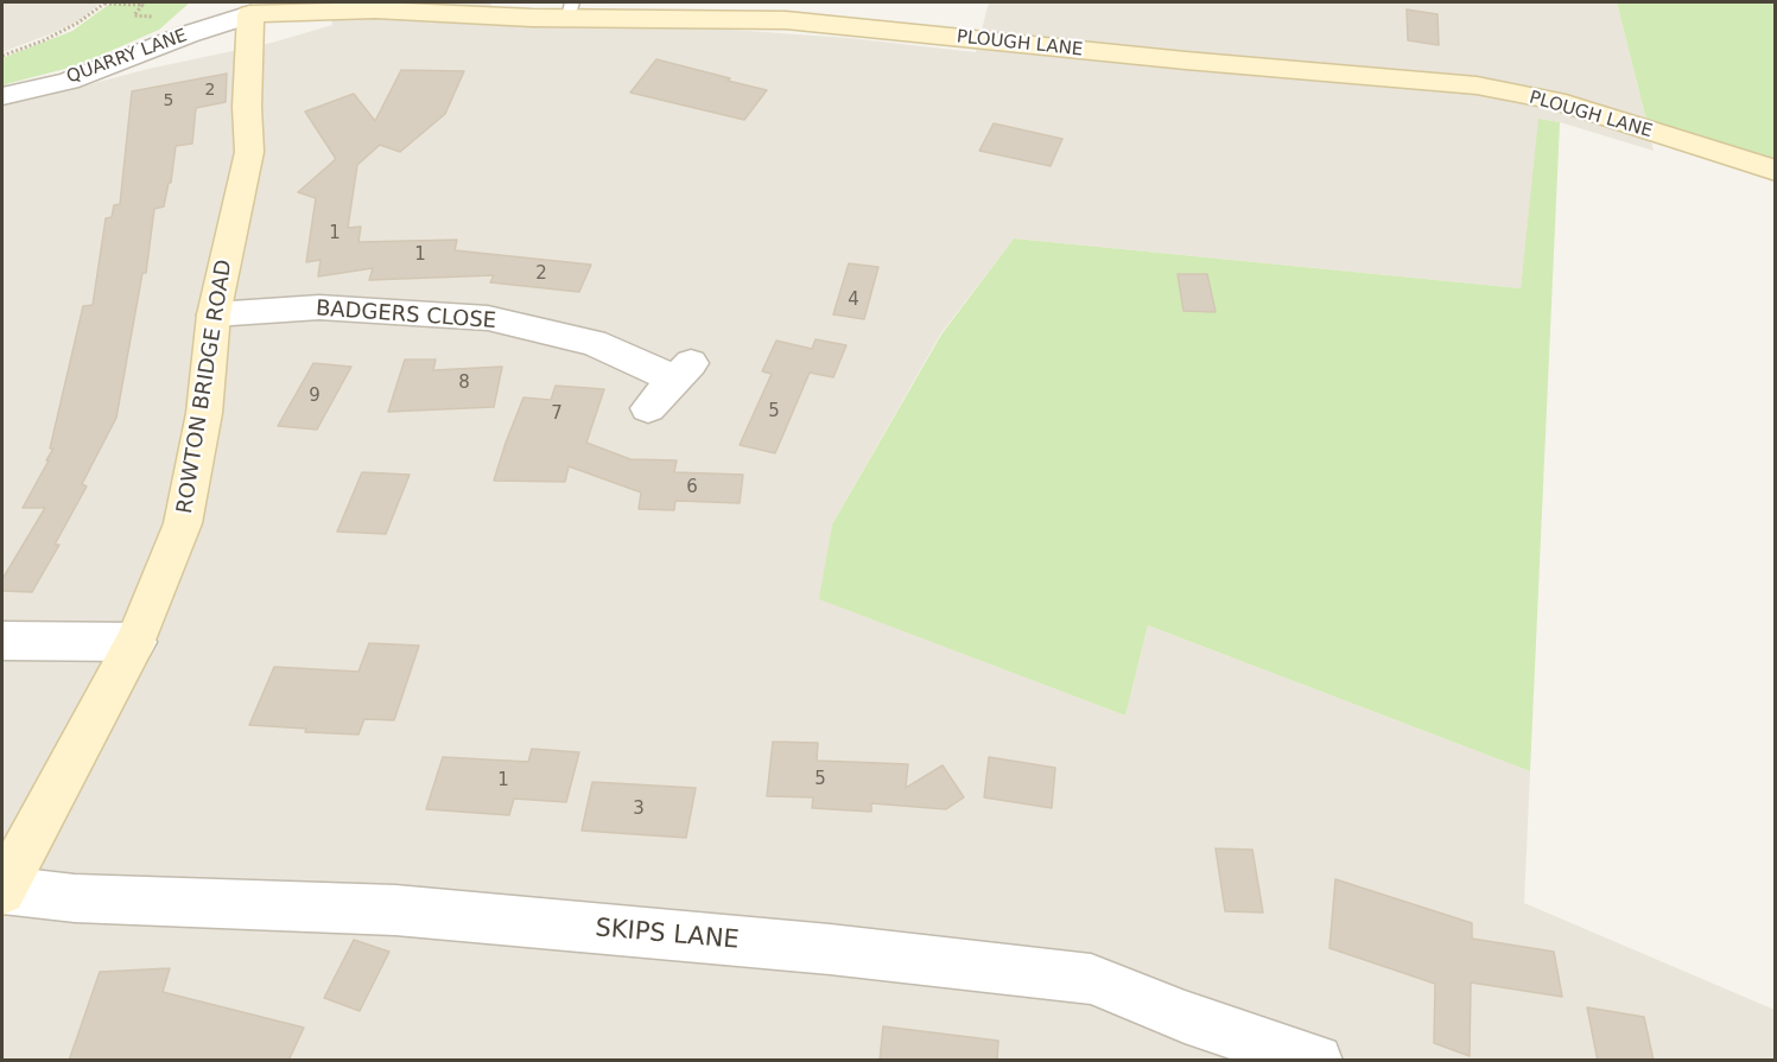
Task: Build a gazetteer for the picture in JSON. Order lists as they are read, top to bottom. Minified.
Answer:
{"streets":{"street":["PLOUGH LANE","QUARRY LANE","BADGERS CLOSE","ROWTON BRIDGE ROAD","SKIPS LANE"]},"crossings":[["PLOUGH LANE","QUARRY LANE"],["PLOUGH LANE","ROWTON BRIDGE ROAD"],["QUARRY LANE","ROWTON BRIDGE ROAD"],["BADGERS CLOSE","ROWTON BRIDGE ROAD"],["ROWTON BRIDGE ROAD","SKIPS LANE"]],"house_numbers":["2","5","1","1","2","4","8","9","5","7","6","5","1","3"]}
